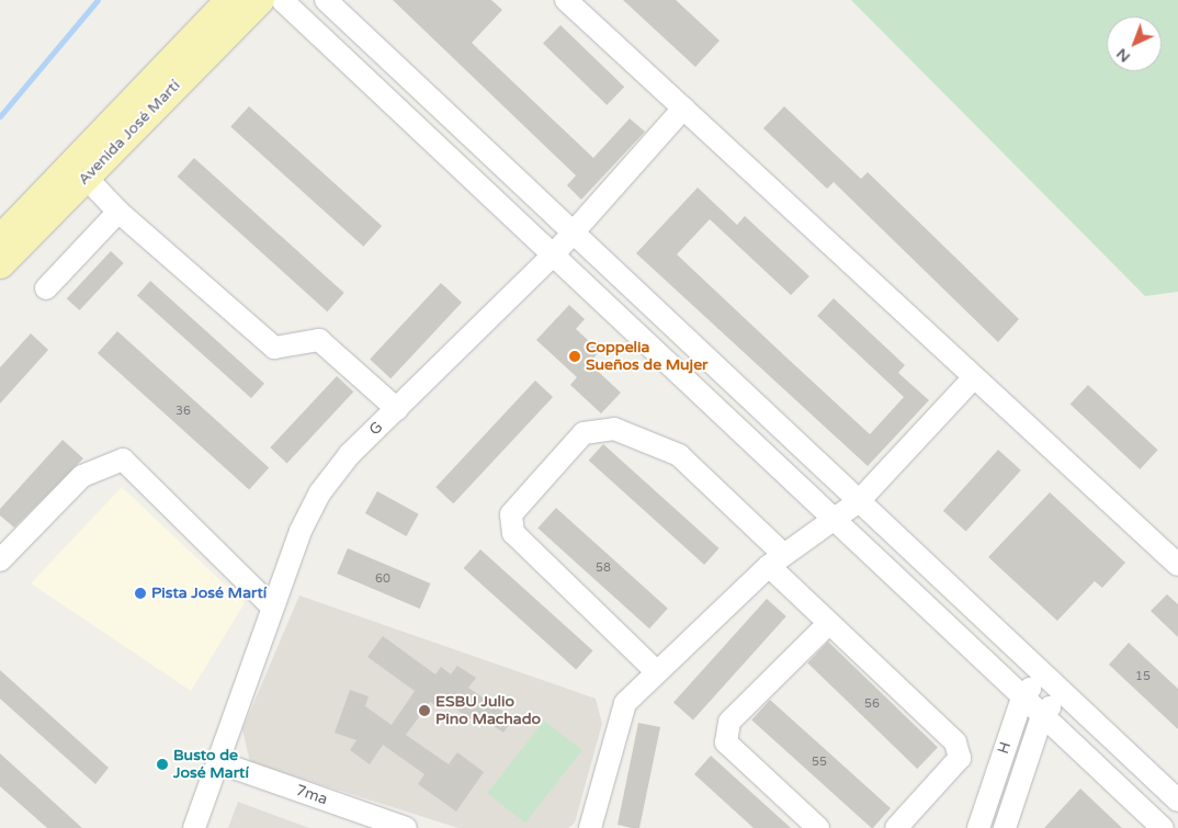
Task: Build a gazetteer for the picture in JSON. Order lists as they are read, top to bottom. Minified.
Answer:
{"streets":{"main road":["Avenida José Martí"],"street":["G","H","7ma"]},"crossings":[["G","7ma"]],"places":["Coppelia Sueños de Mujer","Pista José Martí","ESBU Julio Pino Machado","Busto de José Martí"],"house_numbers":["36","58","60","15","56","55"],"north":"bottom left"}
